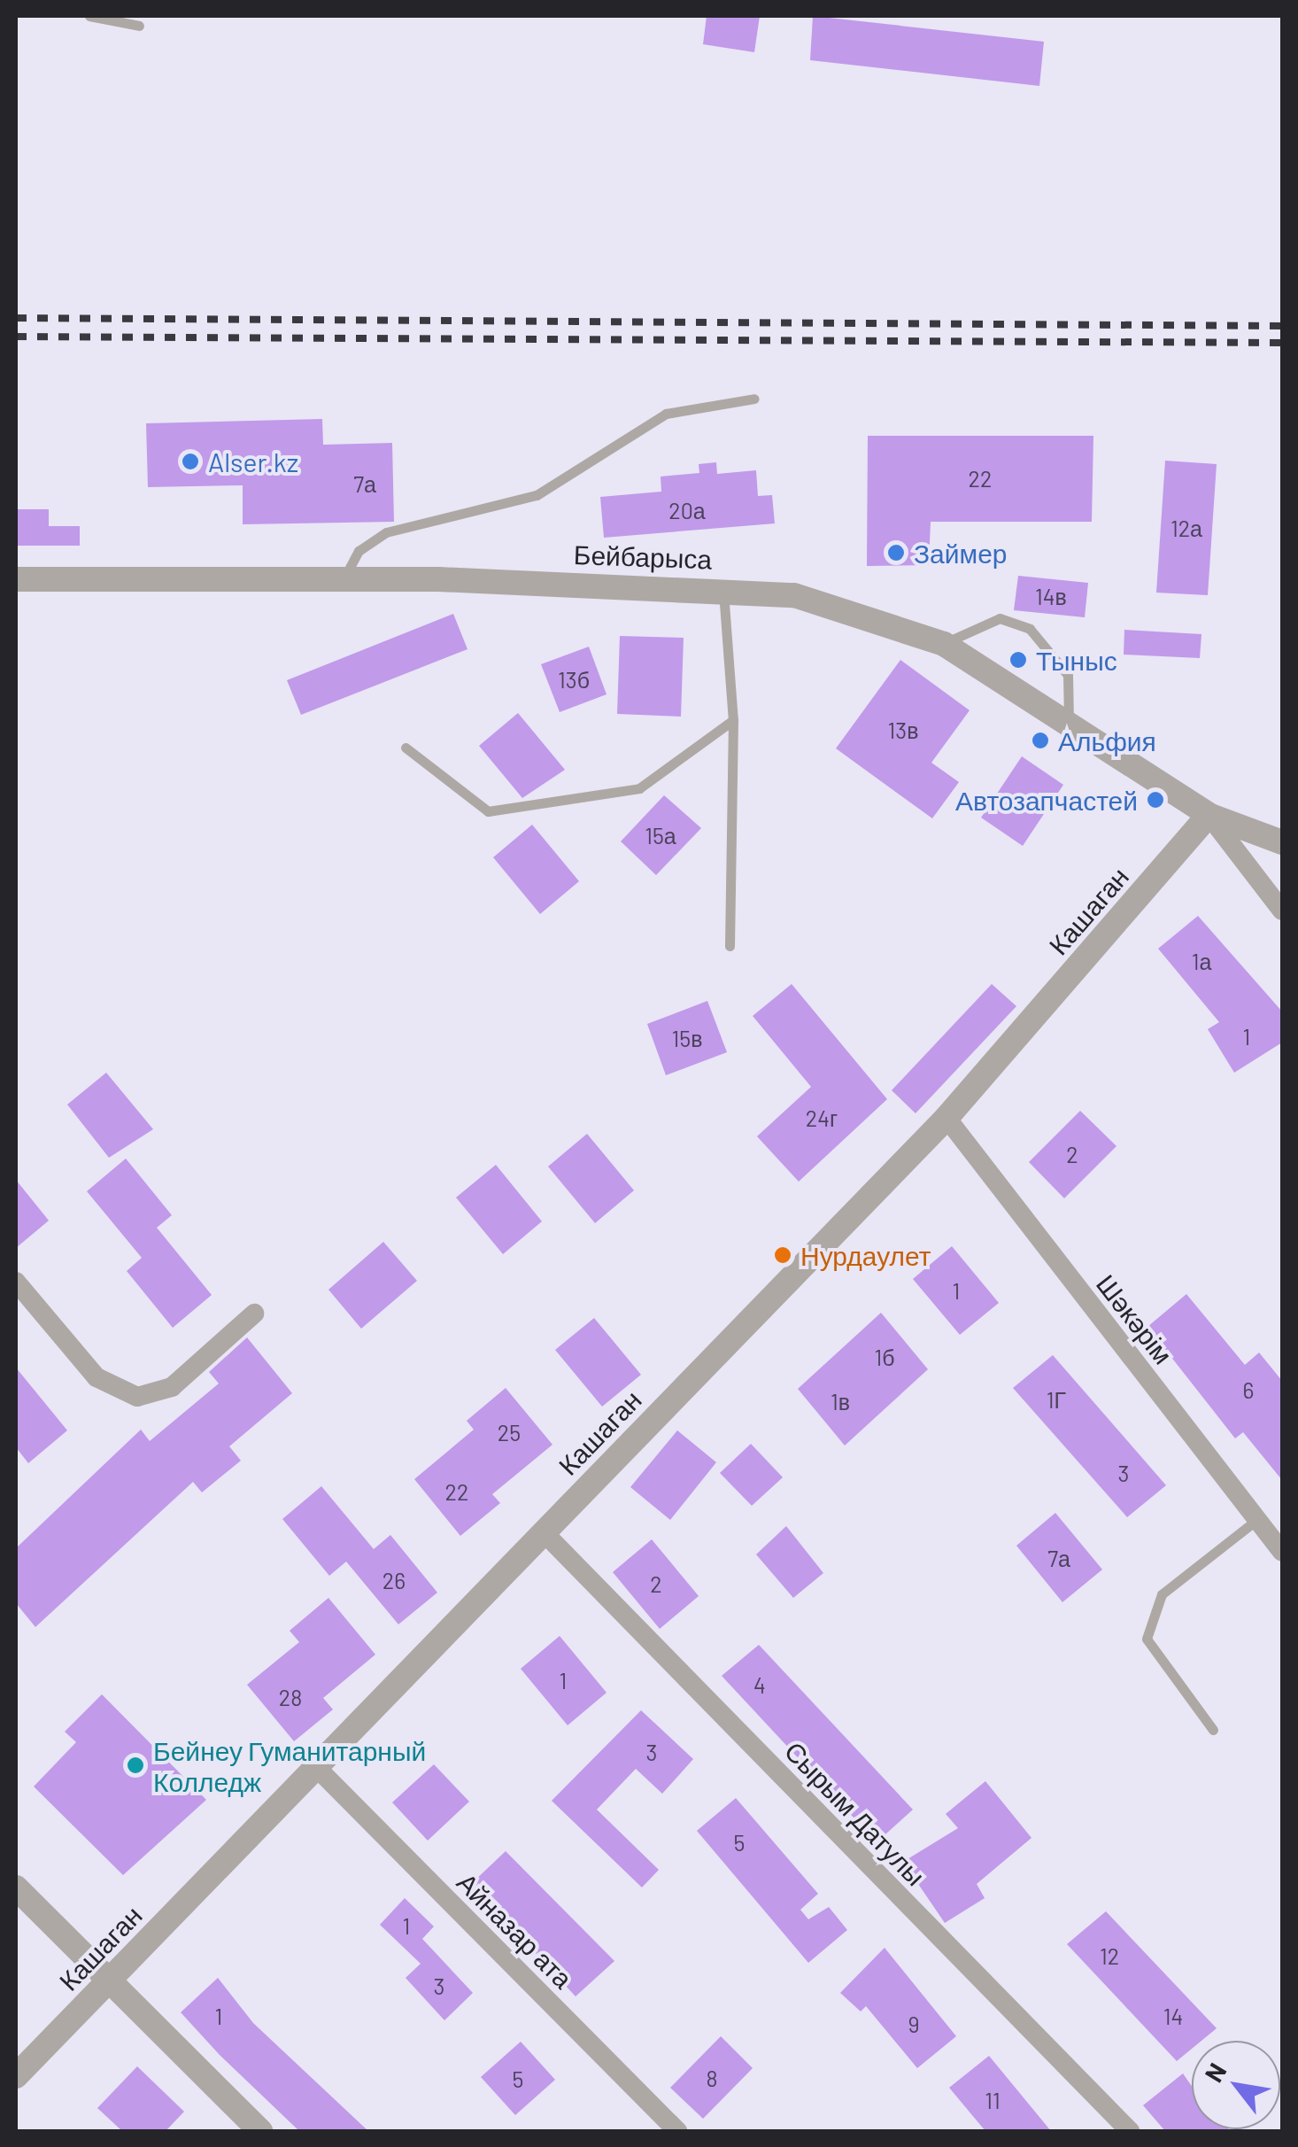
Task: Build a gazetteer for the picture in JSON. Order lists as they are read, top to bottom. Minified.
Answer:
{"streets":{"street":["Бейбарыса","Кашаган","Шәкәрім","Сырым Датулы","Айназар ата"]},"crossings":[["Бейбарыса","Кашаган"],["Кашаган","Шәкәрім"],["Кашаган","Сырым Датулы"],["Кашаган","Айназар ата"]],"places":["Alser.kz","Займер","Тыныс","Альфия","Автозапчастей","Нурдаулет","Бейнеу Гуманитарный Колледж"],"house_numbers":["22","7а","20а","12а","14в","13б","13в","15а","1а","1","15в","24г","2","1","1б","6","1Г","1в","25","3","22","7а","26","2","1","4","28","3","5","1","12","3","1","14","9","8","5","11"],"north":"top left"}
